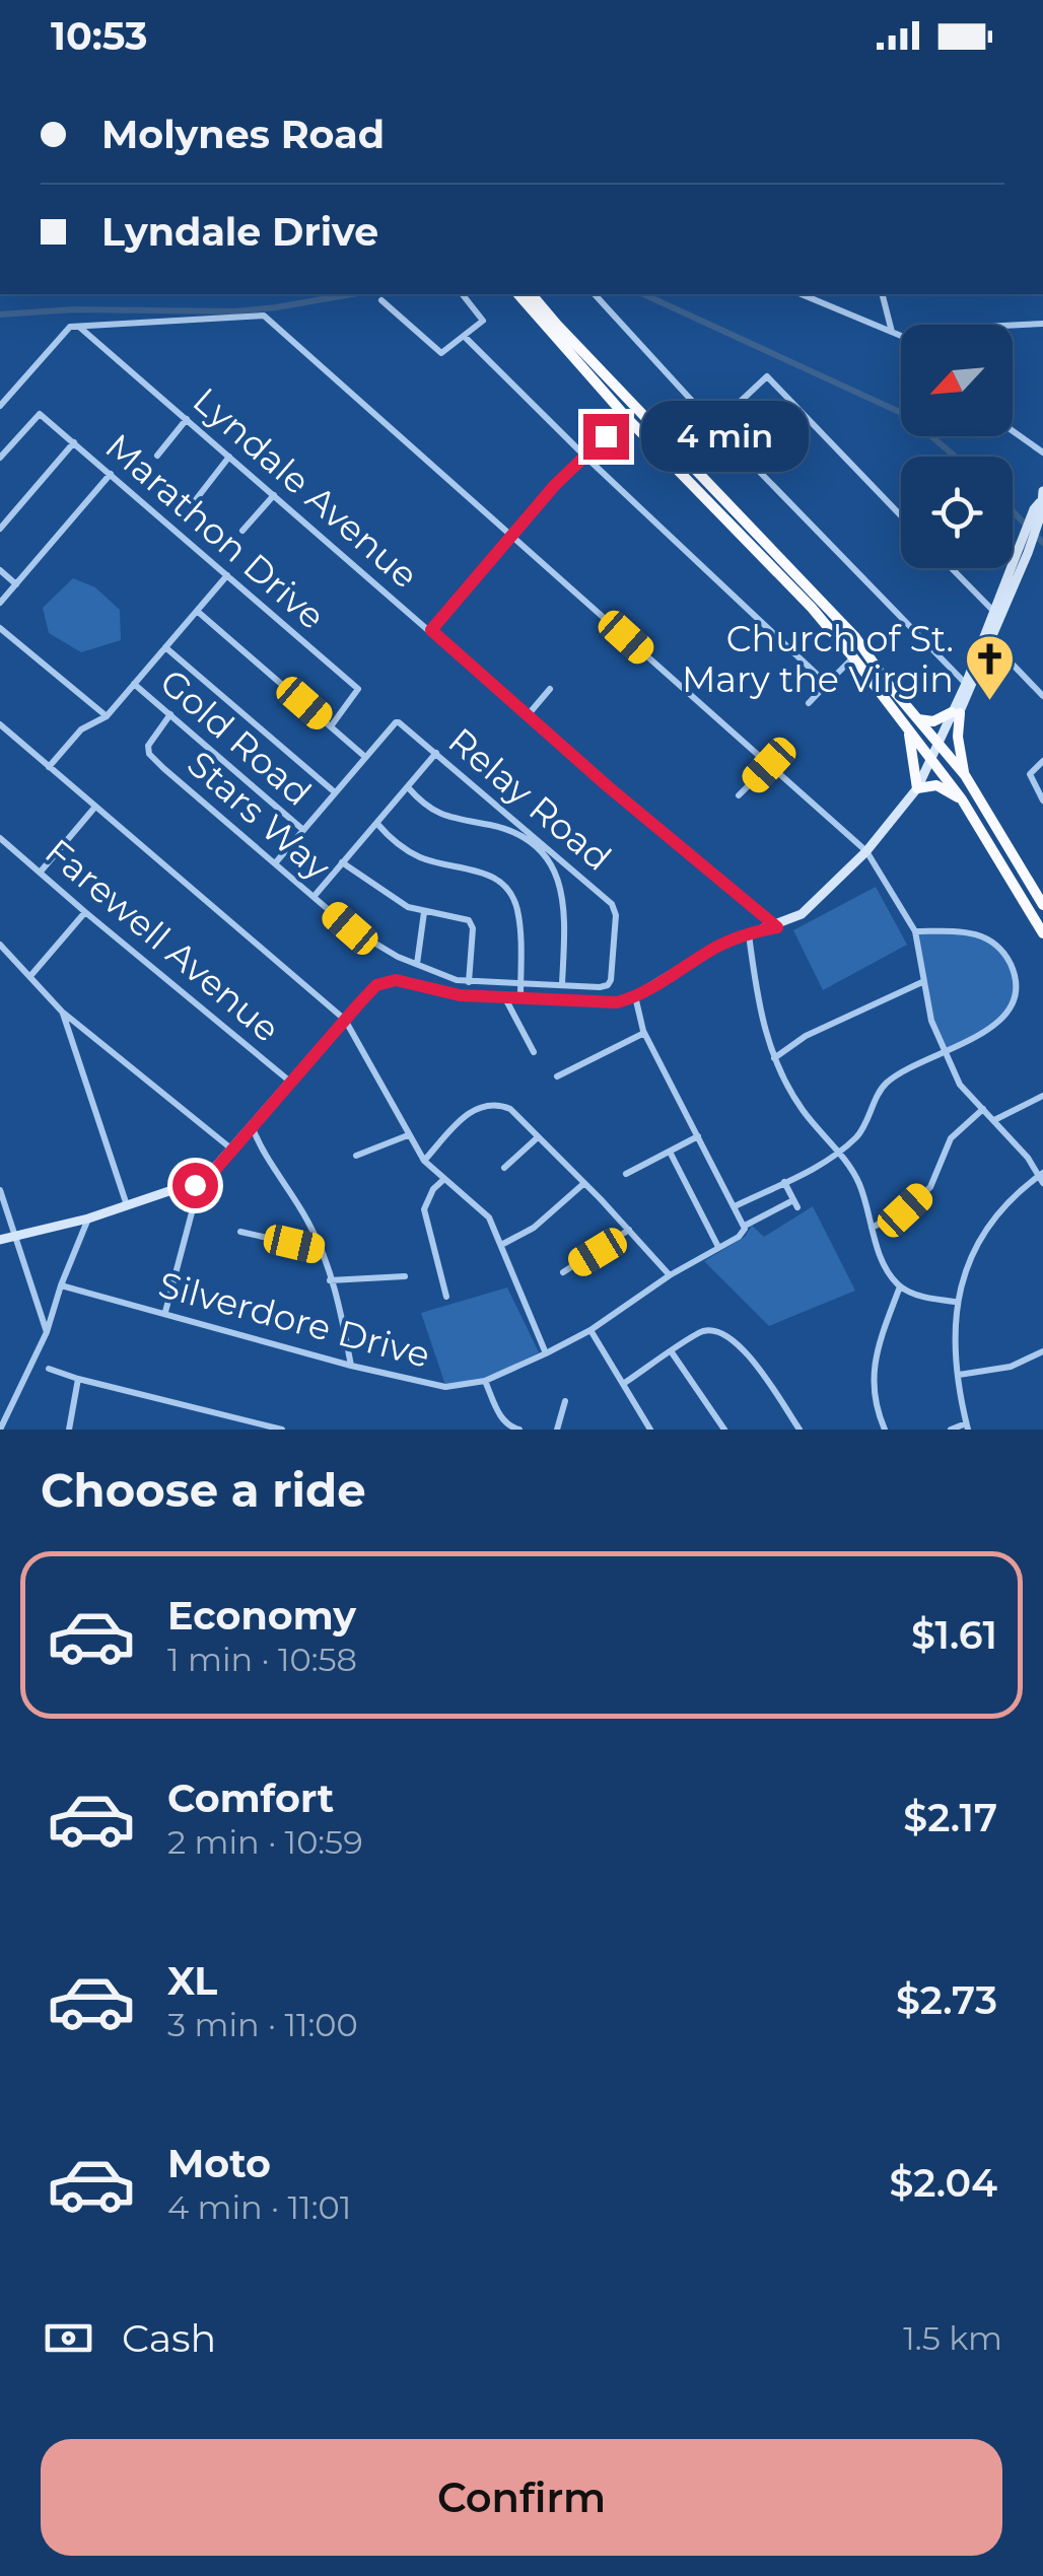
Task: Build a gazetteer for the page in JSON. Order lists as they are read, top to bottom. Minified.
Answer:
{"streets":{"street":["Lyndale Avenue","Marathon Drive","Gold Road","Relay Road","Stars Way","Farewell Avenue","Silverdore Drive"]},"crossings":[["Gold Road","Stars Way"],["Relay Road","Stars Way"]],"places":{"church":["Church of St. Mary the Virgin"]},"north":"bottom left","page":{"status":"10:53","banner":["Molynes Road","Lyndale Drive"],"bubble":"4 min","heading":"Choose a ride","list":[{"name":"Economy","note":"1 min · 10:58","value":"$1.61"},{"name":"Comfort","note":"2 min · 10:59","value":"$2.17"},{"name":"XL","note":"3 min · 11:00","value":"$2.73"},{"name":"Moto","note":"4 min · 11:01","value":"$2.04"}],"pay":["Cash","1.5 km"],"buttons":"Confirm"}}
